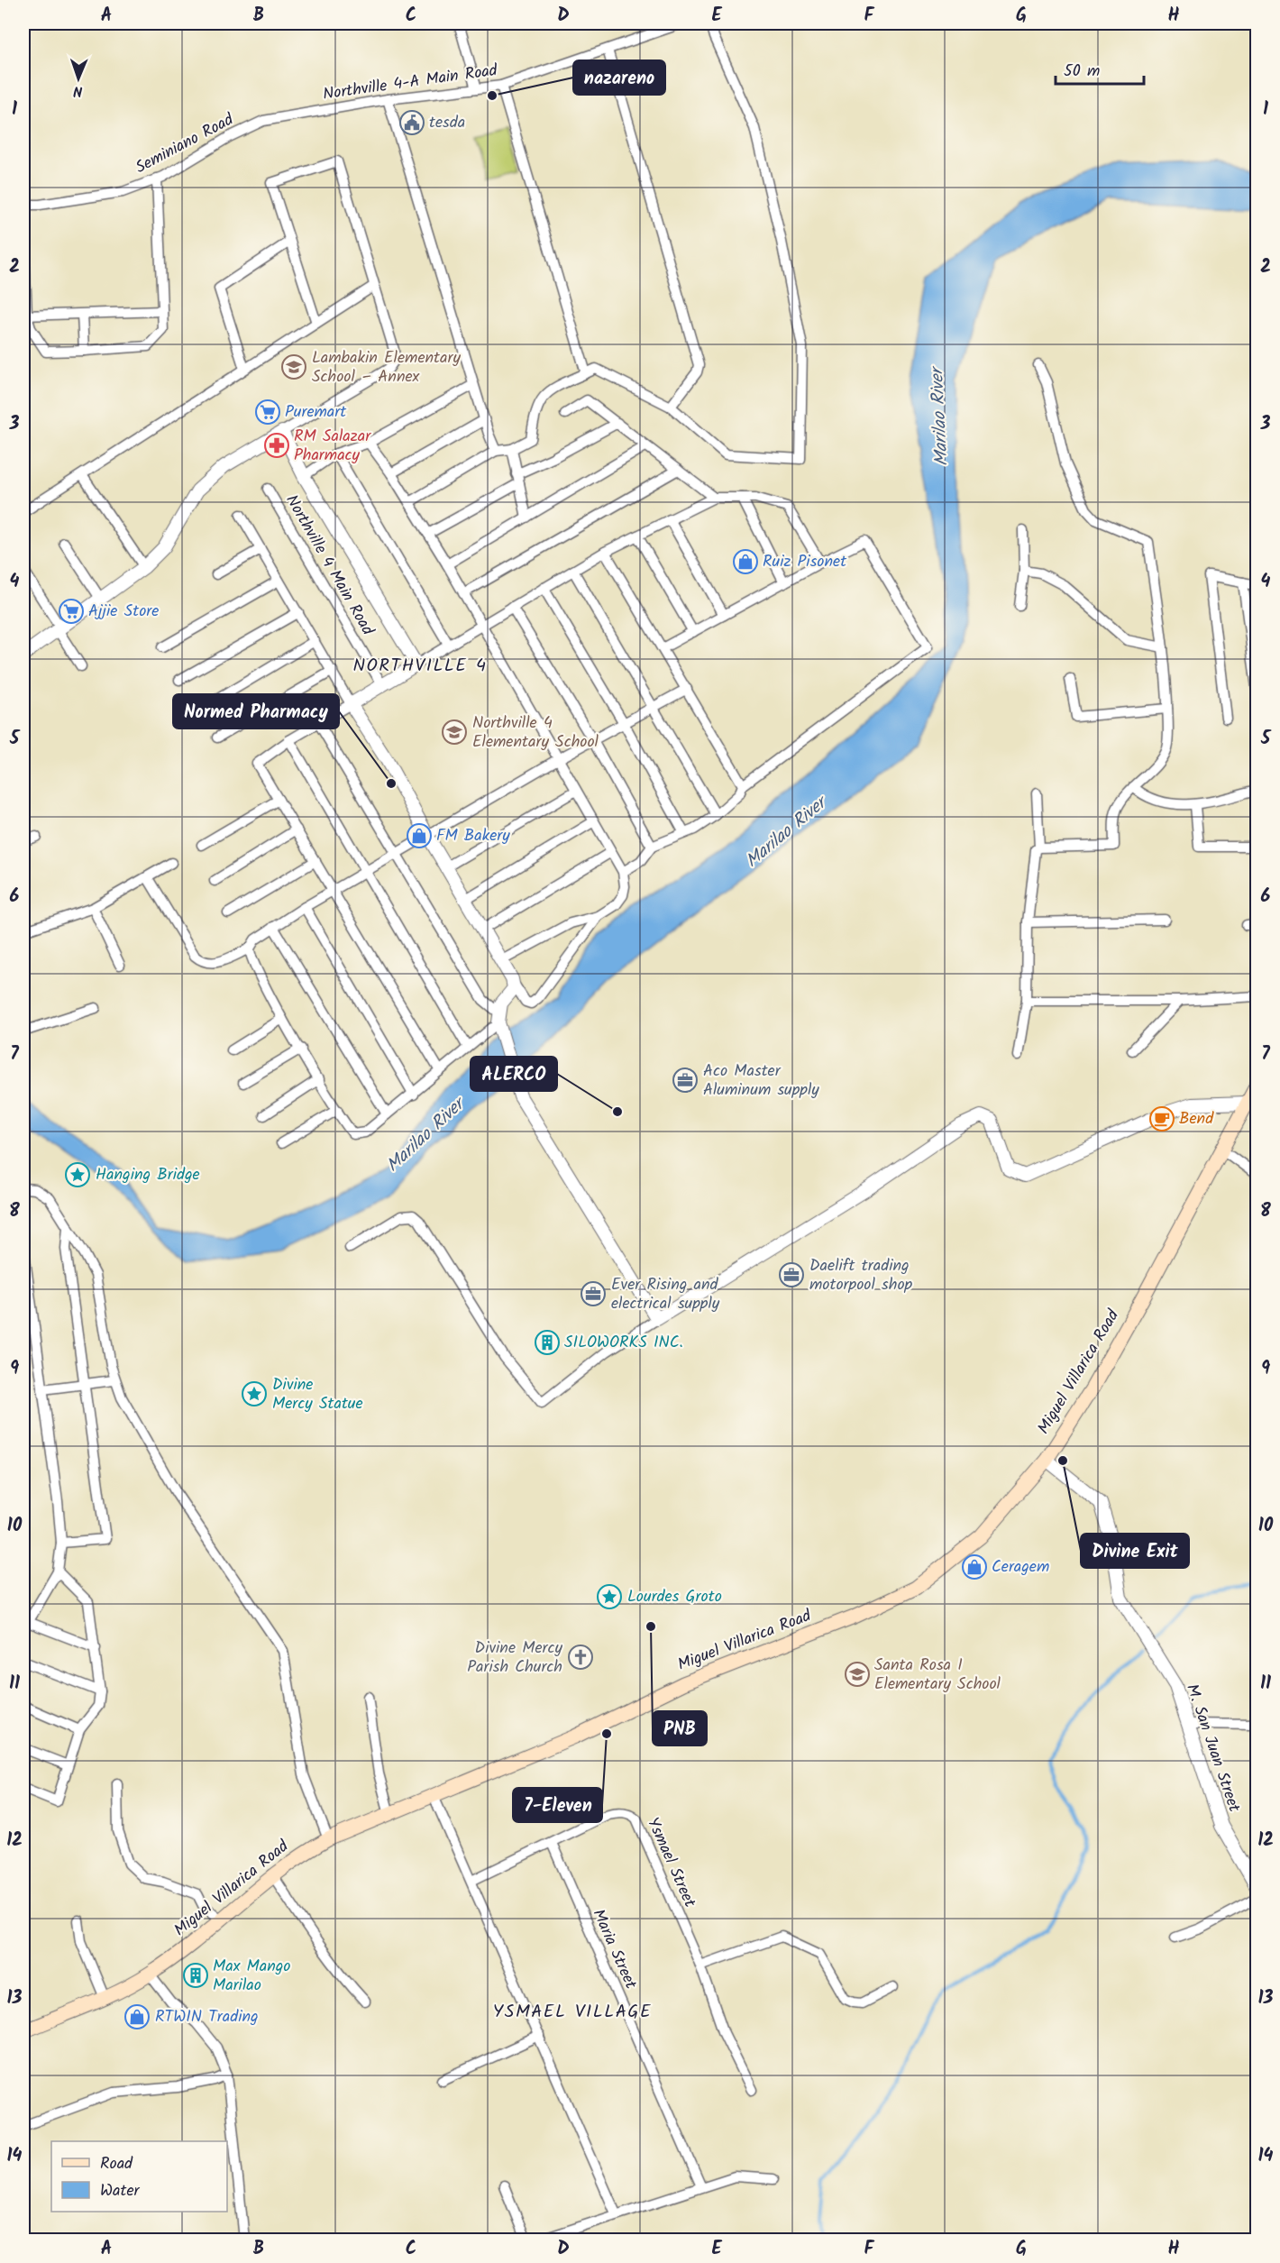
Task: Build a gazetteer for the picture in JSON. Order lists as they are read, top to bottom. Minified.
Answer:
{"streets":{"main road":["Miguel Villarica Road"],"street":["Northville 4-A Main Road","Seminiano Road","Northville 4 Main Road","M. San Juan Street","Ysmael Street","Maria Street"]},"crossings":[["Northville 4-A Main Road","Seminiano Road"],["Miguel Villarica Road","M. San Juan Street"],["Ysmael Street","Maria Street"]],"districts":["NORTHVILLE 4","YSMAEL VILLAGE"],"water":["Marilao River"],"places":{"other":["nazareno","Normed Pharmacy","ALERCO","Divine Exit","PNB","7-Eleven"],"public building":["tesda"],"school or university":["Lambakin Elementary School – Annex","Northville 4 Elementary School","Santa Rosa I Elementary School"],"supermarket":["Puremart","Ajjie Store"],"pharmacy":["RM Salazar Pharmacy"],"shop":["Ruiz Pisonet","FM Bakery","Ceragem","RTWIN Trading"],"office":["Aco Master Aluminum supply","Daelift trading motorpool shop","Ever Rising and electrical supply"],"cafe":["Bend"],"place":["Hanging Bridge","Divine Mercy Statue","Lourdes Groto"],"building":["SILOWORKS INC.","Max Mango Marilao"],"church":["Divine Mercy Parish Church"]},"legend":["Road","Water"],"scale_bar":"50 m","north":"bottom","grid":{"columns":["A","B","C","D","E","F","G","H"],"rows":["1","2","3","4","5","6","7","8","9","10","11","12","13","14"]}}
